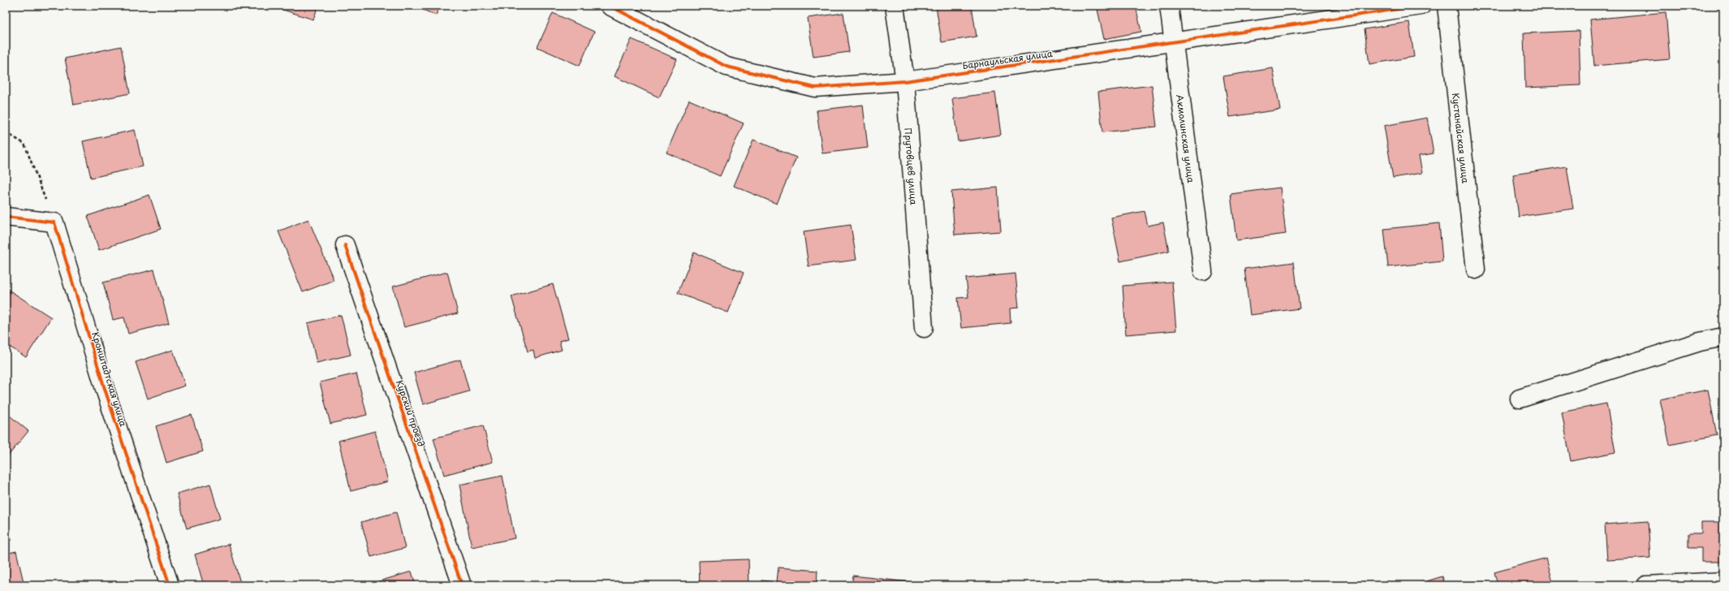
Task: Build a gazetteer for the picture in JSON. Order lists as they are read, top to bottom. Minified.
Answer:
{"streets":{"street":["Барнаульская улица","Акмолинская улица","Кустанайская улица","Прутовцев улица","Кронштадтская улица","Курский проезд"]},"crossings":[["Барнаульская улица","Акмолинская улица"],["Барнаульская улица","Прутовцев улица"]]}
